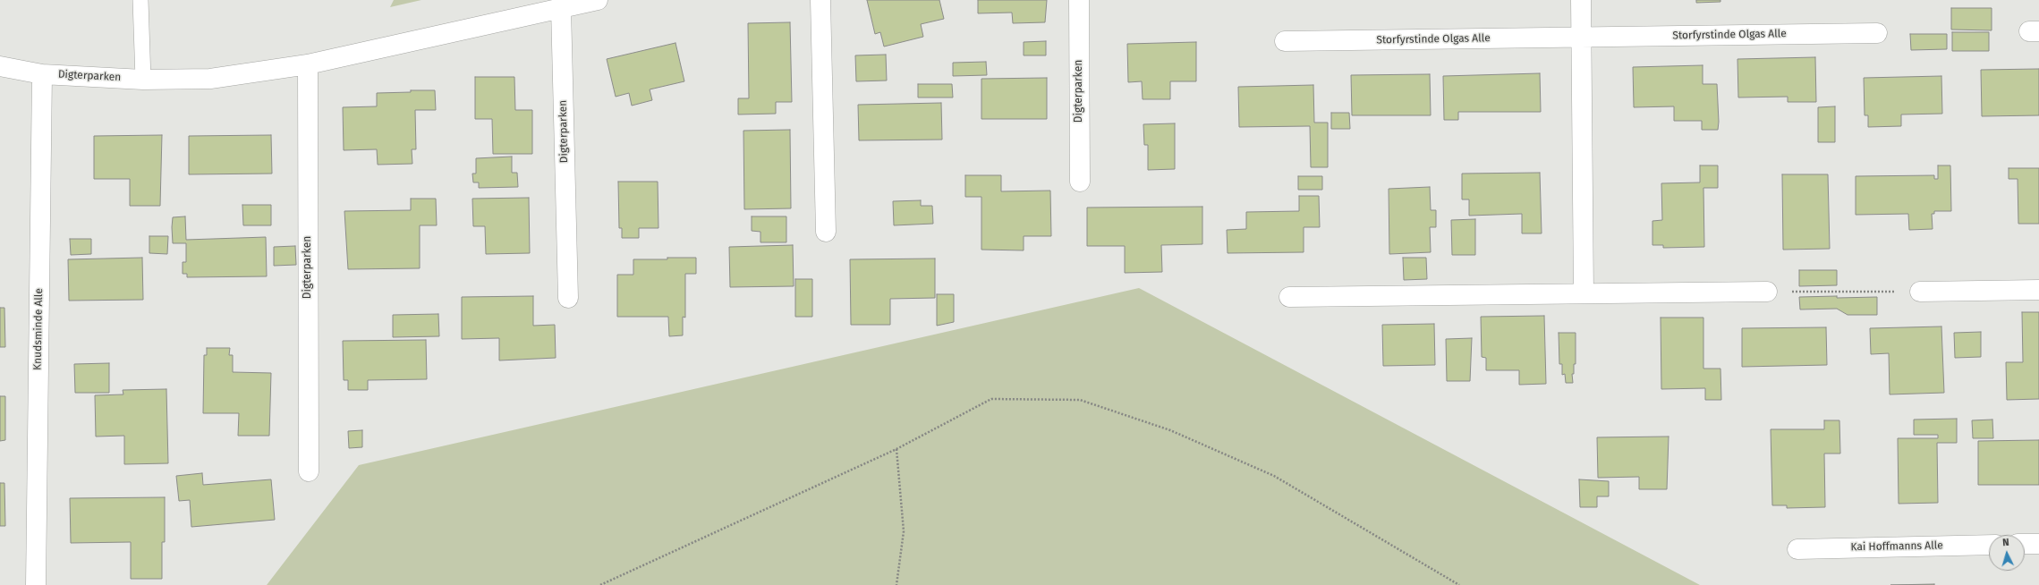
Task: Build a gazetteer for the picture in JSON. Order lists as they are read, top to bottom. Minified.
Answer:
{"streets":{"street":["Storfyrstinde Olgas Alle","Digterparken","Knudsminde Alle","Kai Hoffmanns Alle"]},"crossings":[["Digterparken","Knudsminde Alle"]],"north":"top"}
